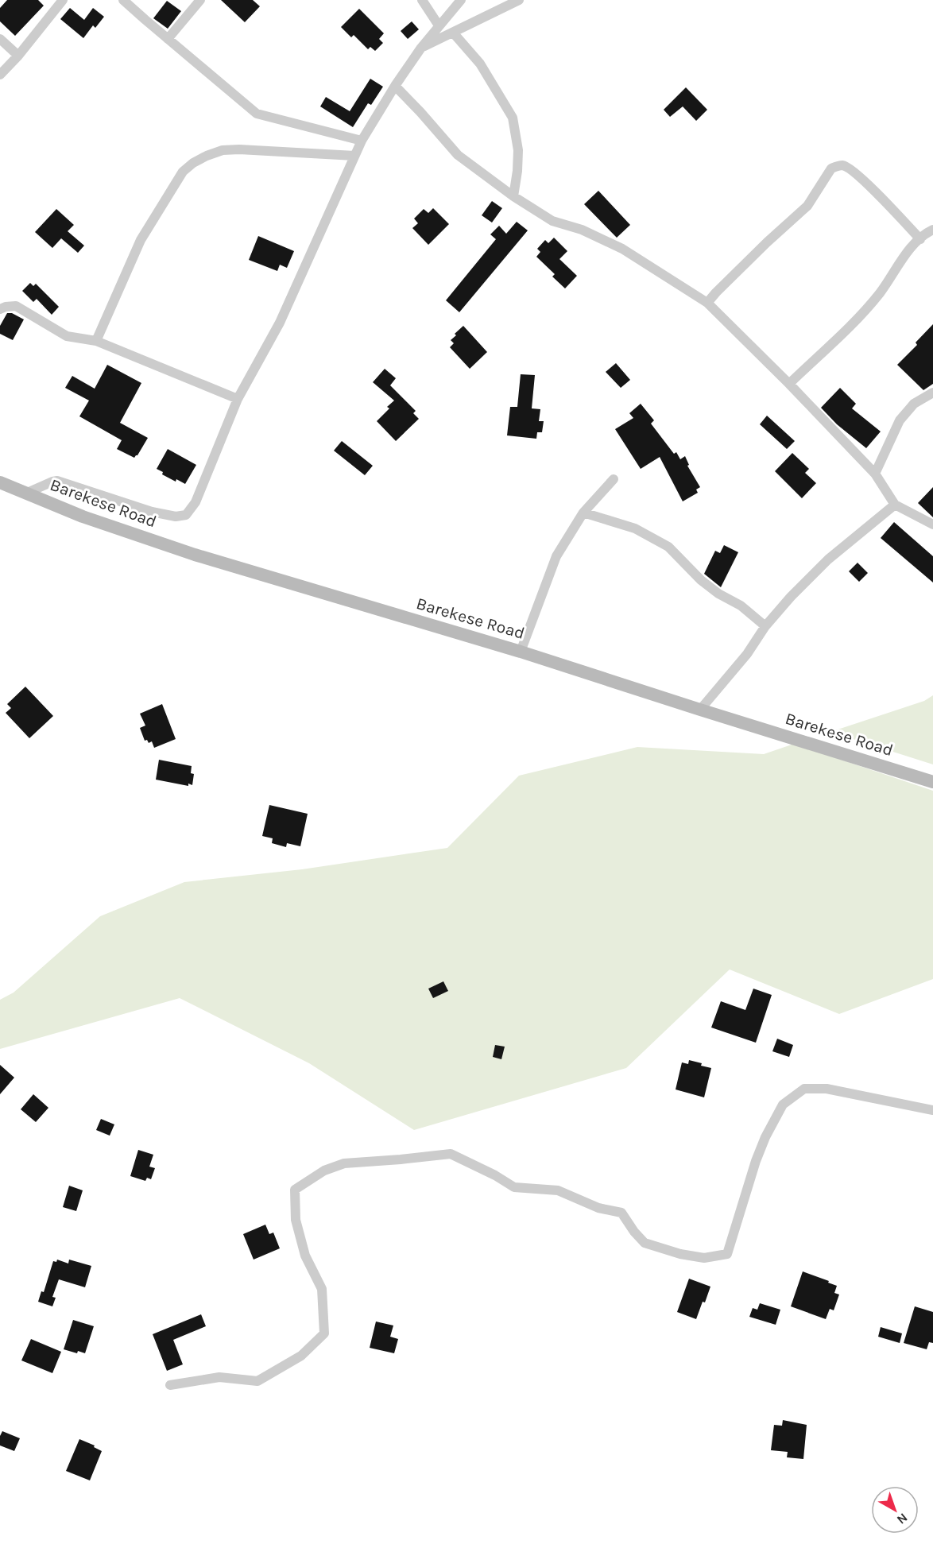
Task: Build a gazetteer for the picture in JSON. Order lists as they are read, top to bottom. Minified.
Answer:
{"streets":{"main road":["Barekese Road"]},"north":"bottom right"}
